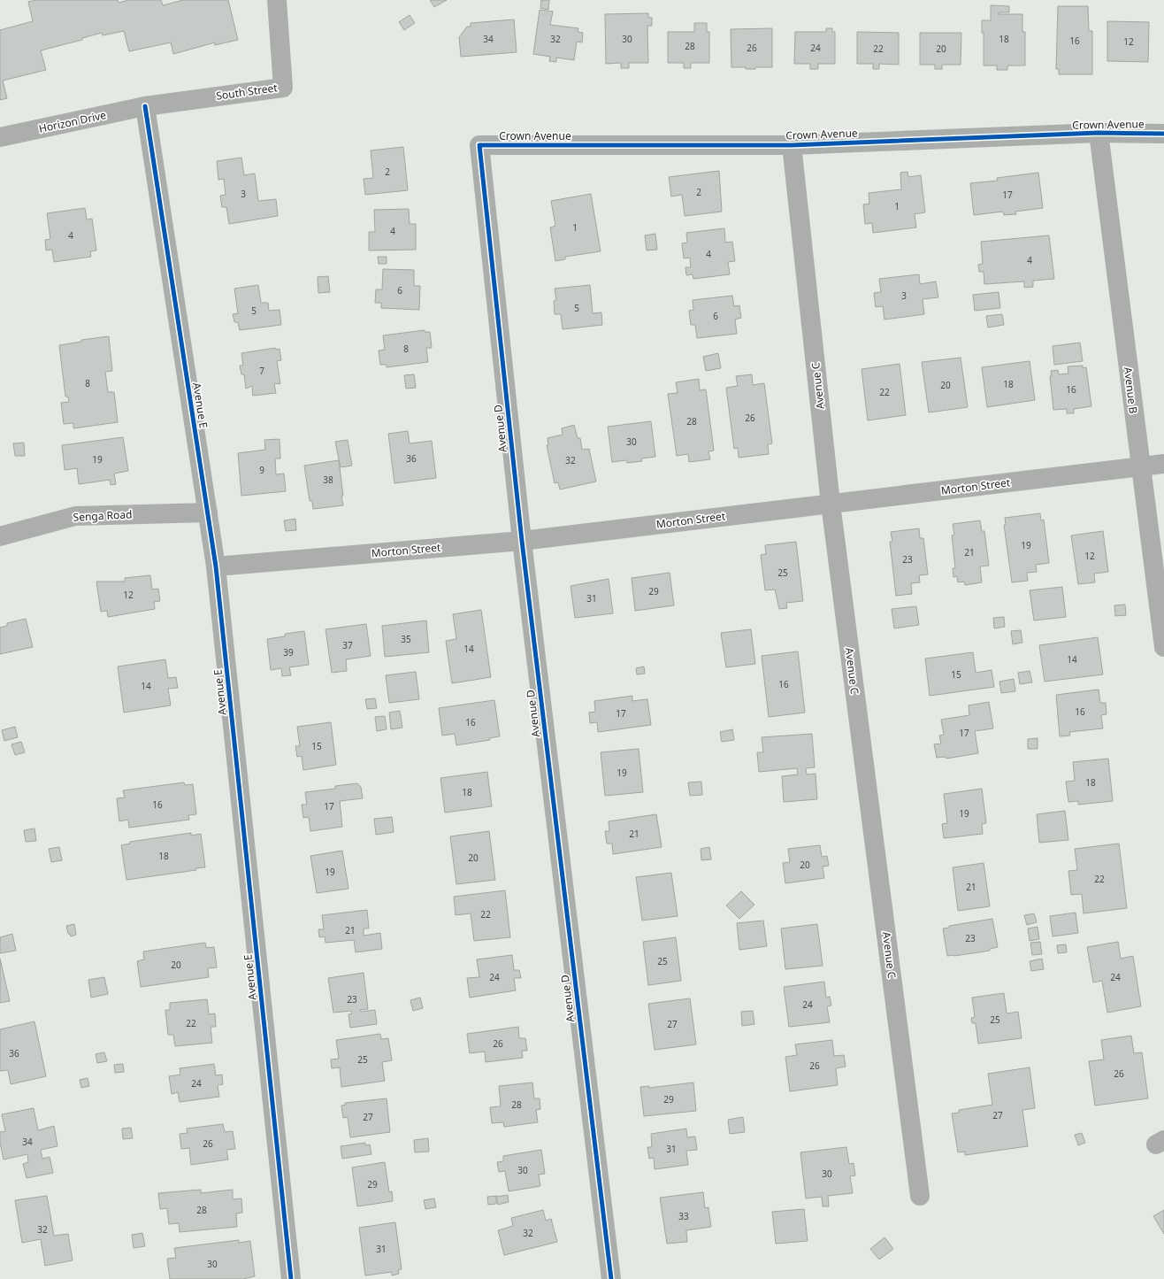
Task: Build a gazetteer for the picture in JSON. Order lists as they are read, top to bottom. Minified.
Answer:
{"streets":{"street":["South Street","Horizon Drive","Crown Avenue","Avenue C","Avenue B","Avenue E","Avenue D","Morton Street","Senga Road"]},"crossings":[["South Street","Horizon Drive"],["South Street","Avenue E"],["Horizon Drive","Avenue E"],["Crown Avenue","Avenue C"],["Crown Avenue","Avenue B"],["Crown Avenue","Avenue D"],["Avenue C","Morton Street"],["Avenue B","Morton Street"],["Avenue E","Morton Street"],["Avenue E","Senga Road"],["Avenue D","Morton Street"]],"house_numbers":["34","32","30","18","16","12","28","26","24","22","20","2","2","3","17","1","1","4","4","4","4","6","3","5","5","6","8","7","8","18","20","16","22","26","28","30","36","19","32","9","38","19","21","12","23","25","29","12","31","35","37","14","39","14","15","16","14","16","17","16","17","15","19","18","18","16","17","19","21","18","20","20","19","22","21","22","21","23","25","20","24","24","23","24","25","22","27","26","36","25","26","26","24","29","28","27","27","34","26","31","30","30","29","28","33","32","32","31","30"]}
